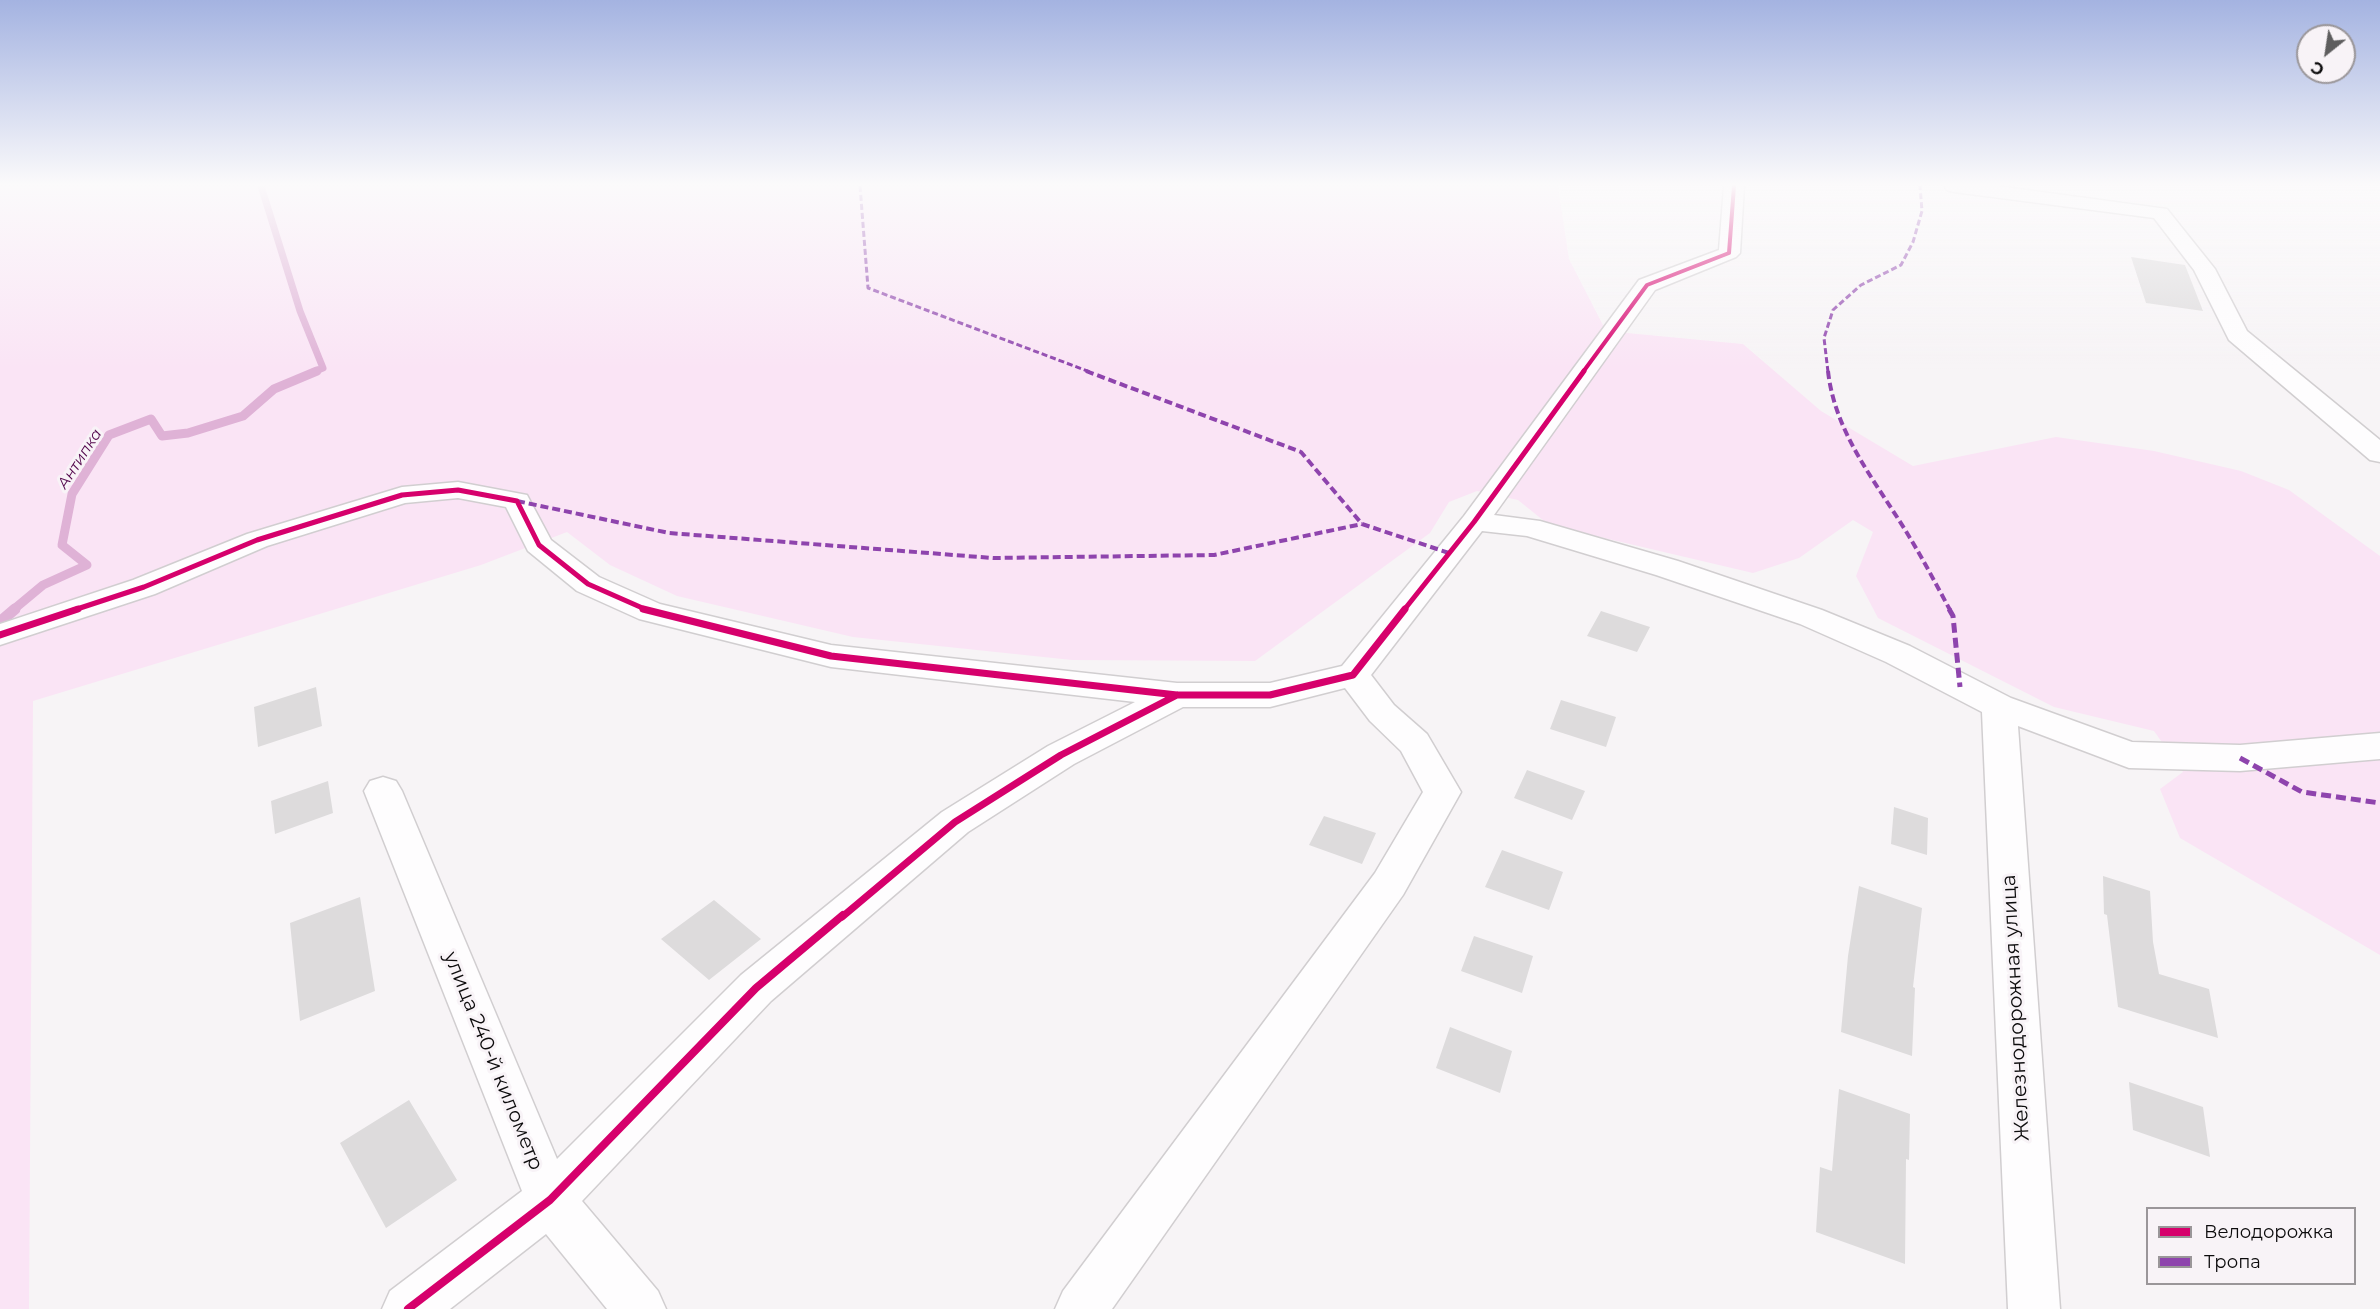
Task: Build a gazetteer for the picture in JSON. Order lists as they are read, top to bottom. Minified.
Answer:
{"streets":{"street":["Железнодорожная улица","улица 240-й километр"]},"water":["Антипка"],"legend":["Велодорожка","Тропа"],"north":"bottom left"}
